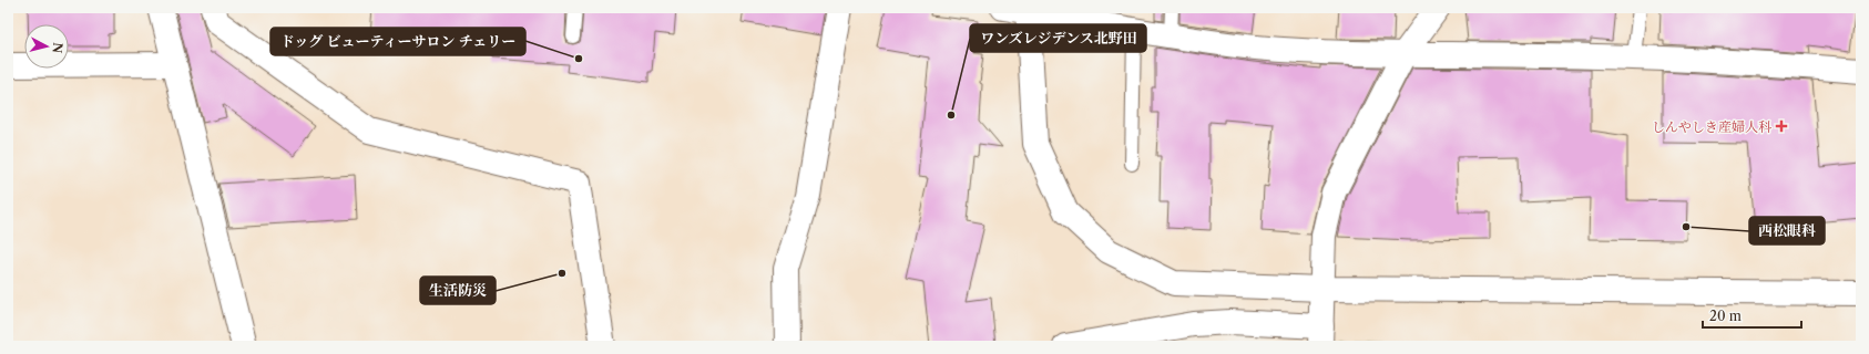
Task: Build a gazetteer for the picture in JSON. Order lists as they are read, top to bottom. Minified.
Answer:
{"places":{"other":["ドッグ ビューティーサロン チェリー","ワンズレジデンス北野田","西松眼科","生活防災"],"health":["しんやしき産婦人科"]},"scale_bar":"20 m","north":"right"}
